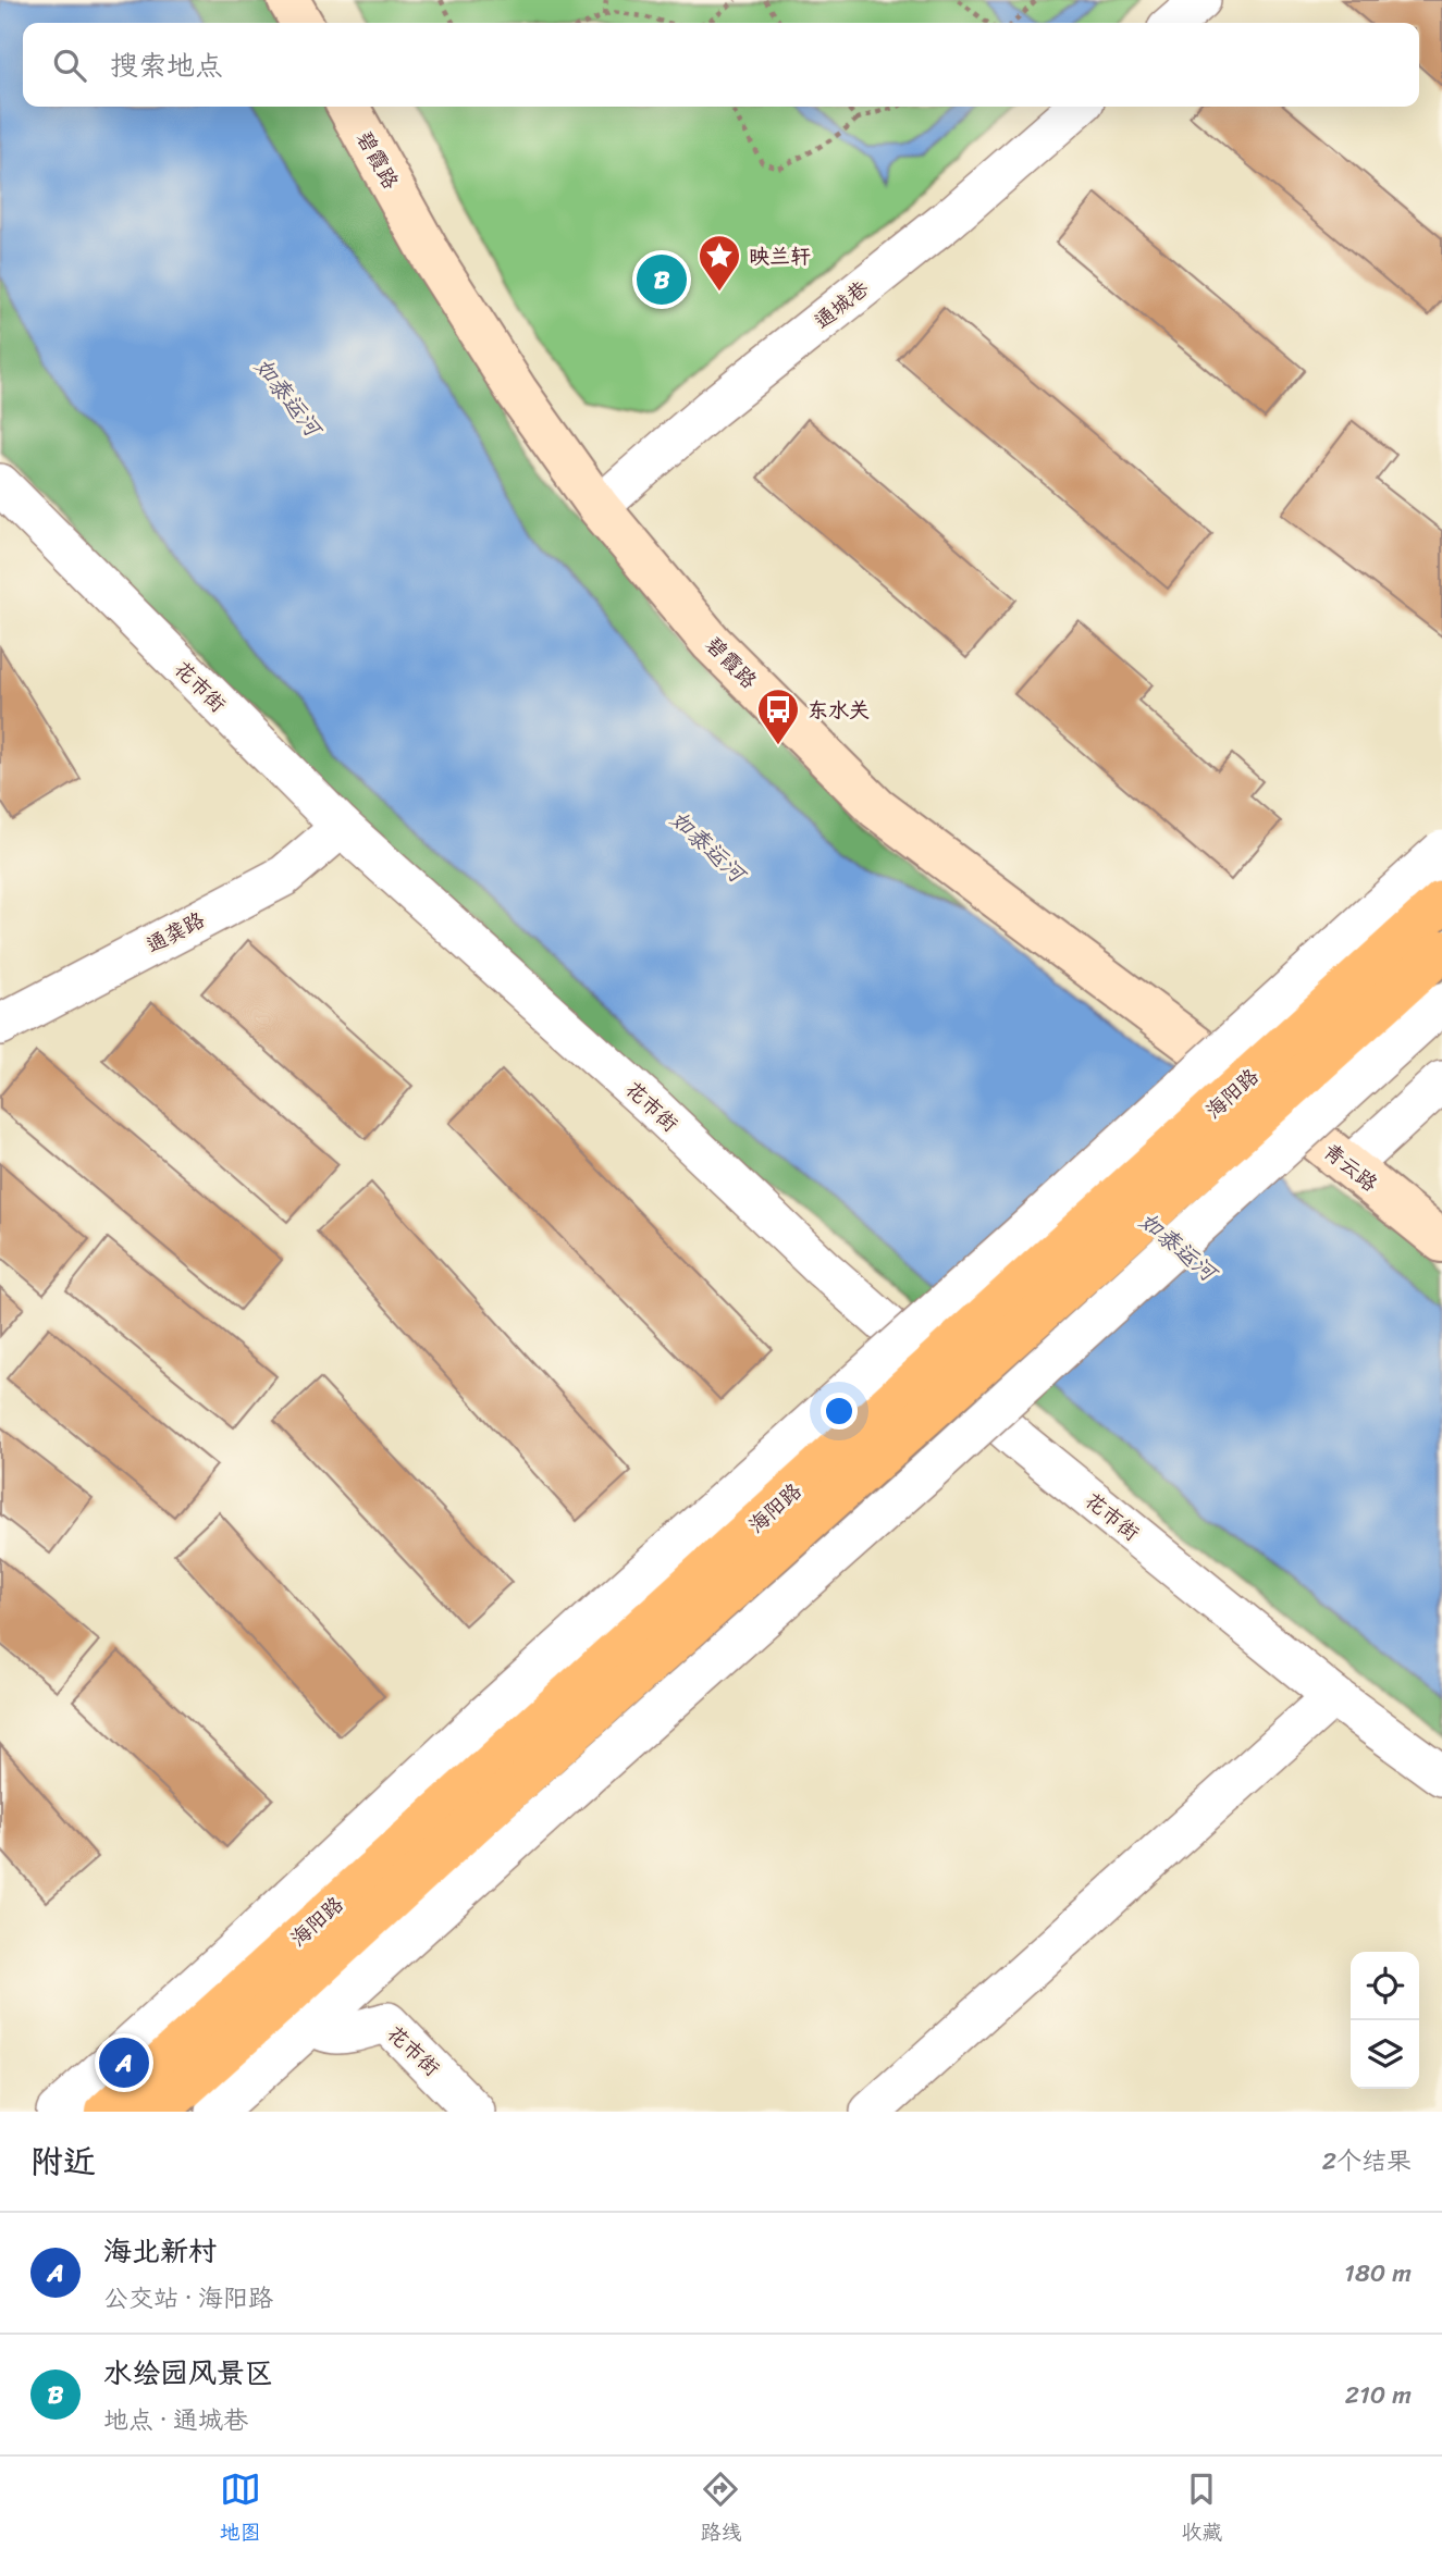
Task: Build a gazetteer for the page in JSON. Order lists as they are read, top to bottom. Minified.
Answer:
{"streets":{"main road":["海阳路"],"street":["碧霞路","通城巷","花市街","通龚路","青云路"]},"crossings":[["碧霞路","通城巷"],["碧霞路","青云路"],["花市街","通龚路"],["花市街","海阳路"]],"water":["如泰运河"],"places":{"place":["映兰轩"],"bus stop":["东水关"]},"page":{"search":"搜索地点","pins":["B","A"],"heading":["附近","2个结果"],"list":[{"mark":"A","name":"海北新村","note":"公交站 · 海阳路","value":"180 m"},{"mark":"B","name":"水绘园风景区","note":"地点 · 通城巷","value":"210 m"}],"nav":["地图","路线","收藏"]}}
